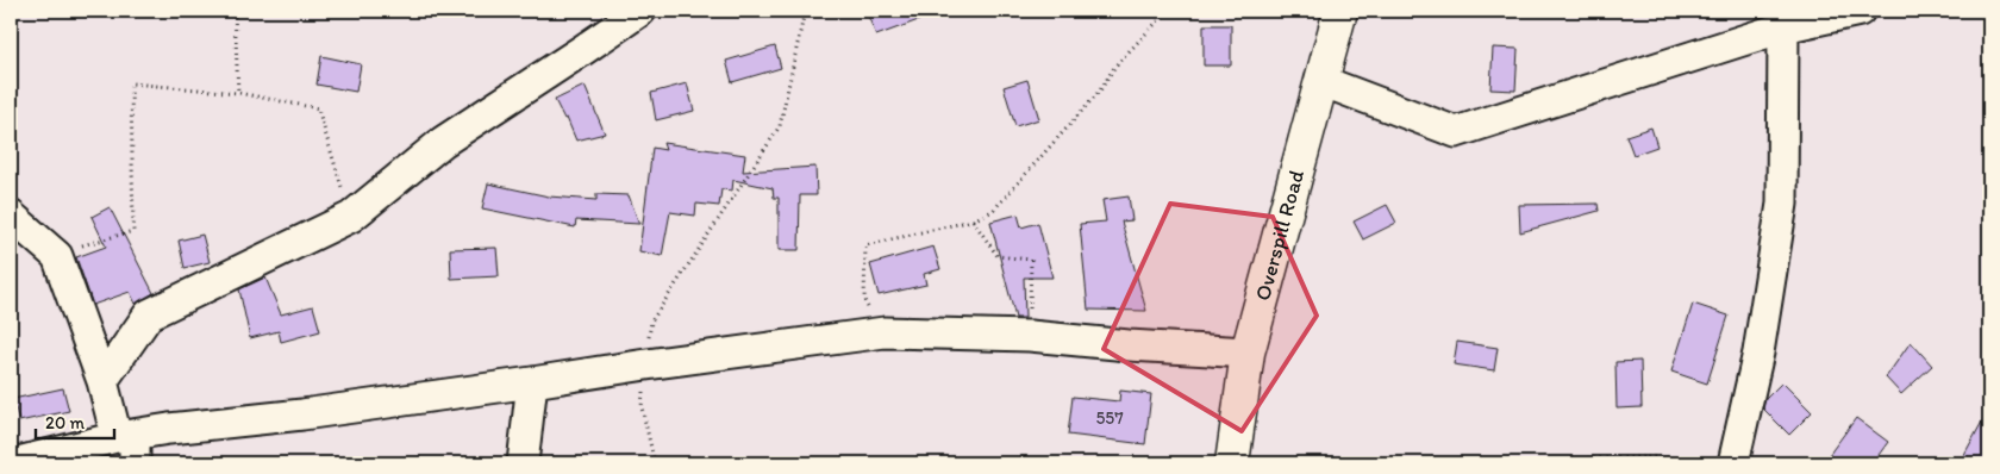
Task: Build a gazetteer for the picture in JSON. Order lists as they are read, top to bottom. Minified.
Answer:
{"streets":{"street":["Overspill Road"]},"house_numbers":["557"],"scale_bar":"20 m"}
